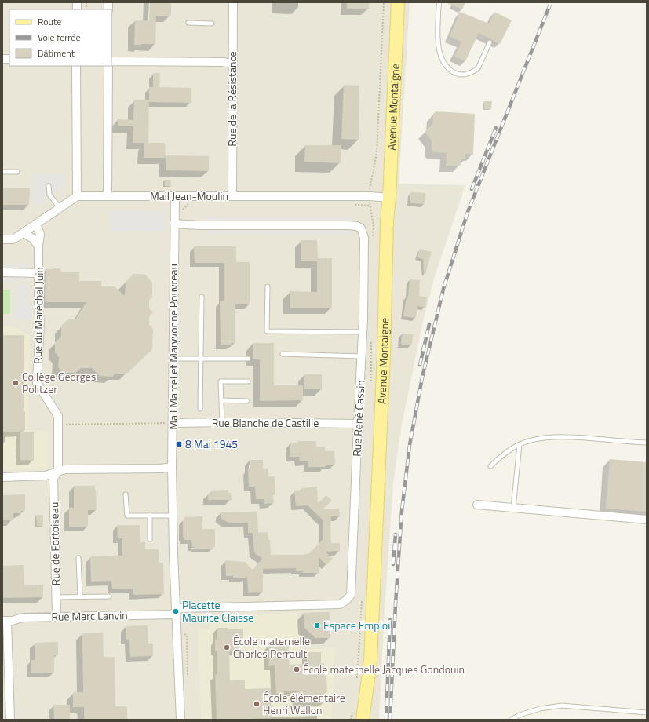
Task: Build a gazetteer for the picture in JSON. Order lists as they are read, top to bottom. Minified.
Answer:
{"streets":{"main road":["Avenue Montaigne"],"street":["Rue de la Résistance","Mail Jean-Moulin","Rue du Maréchal Juin","Mail Marcel et Maryvonne Pouvreau","Rue René Cassin","Rue Blanche de Castille","Rue de Fortoiseau","Rue Marc Lanvin"]},"crossings":[["Rue de la Résistance","Mail Jean-Moulin"],["Avenue Montaigne","Mail Jean-Moulin"],["Mail Jean-Moulin","Mail Marcel et Maryvonne Pouvreau"],["Rue du Maréchal Juin","Rue de Fortoiseau"],["Mail Marcel et Maryvonne Pouvreau","Rue René Cassin"],["Mail Marcel et Maryvonne Pouvreau","Rue Blanche de Castille"],["Mail Marcel et Maryvonne Pouvreau","Rue Marc Lanvin"],["Rue René Cassin","Rue Blanche de Castille"],["Rue René Cassin","Rue Marc Lanvin"],["Rue de Fortoiseau","Rue Marc Lanvin"]],"places":{"other":["Collège Georges Politzer","Placette Maurice Claisse","Espace Emploi","École maternelle Charles Perrault","École maternelle Jacques Gondouin","École élémentaire Henri Wallon"],"transit":["8 Mai 1945"]},"legend":["Route","Voie ferrée","Bâtiment"]}
